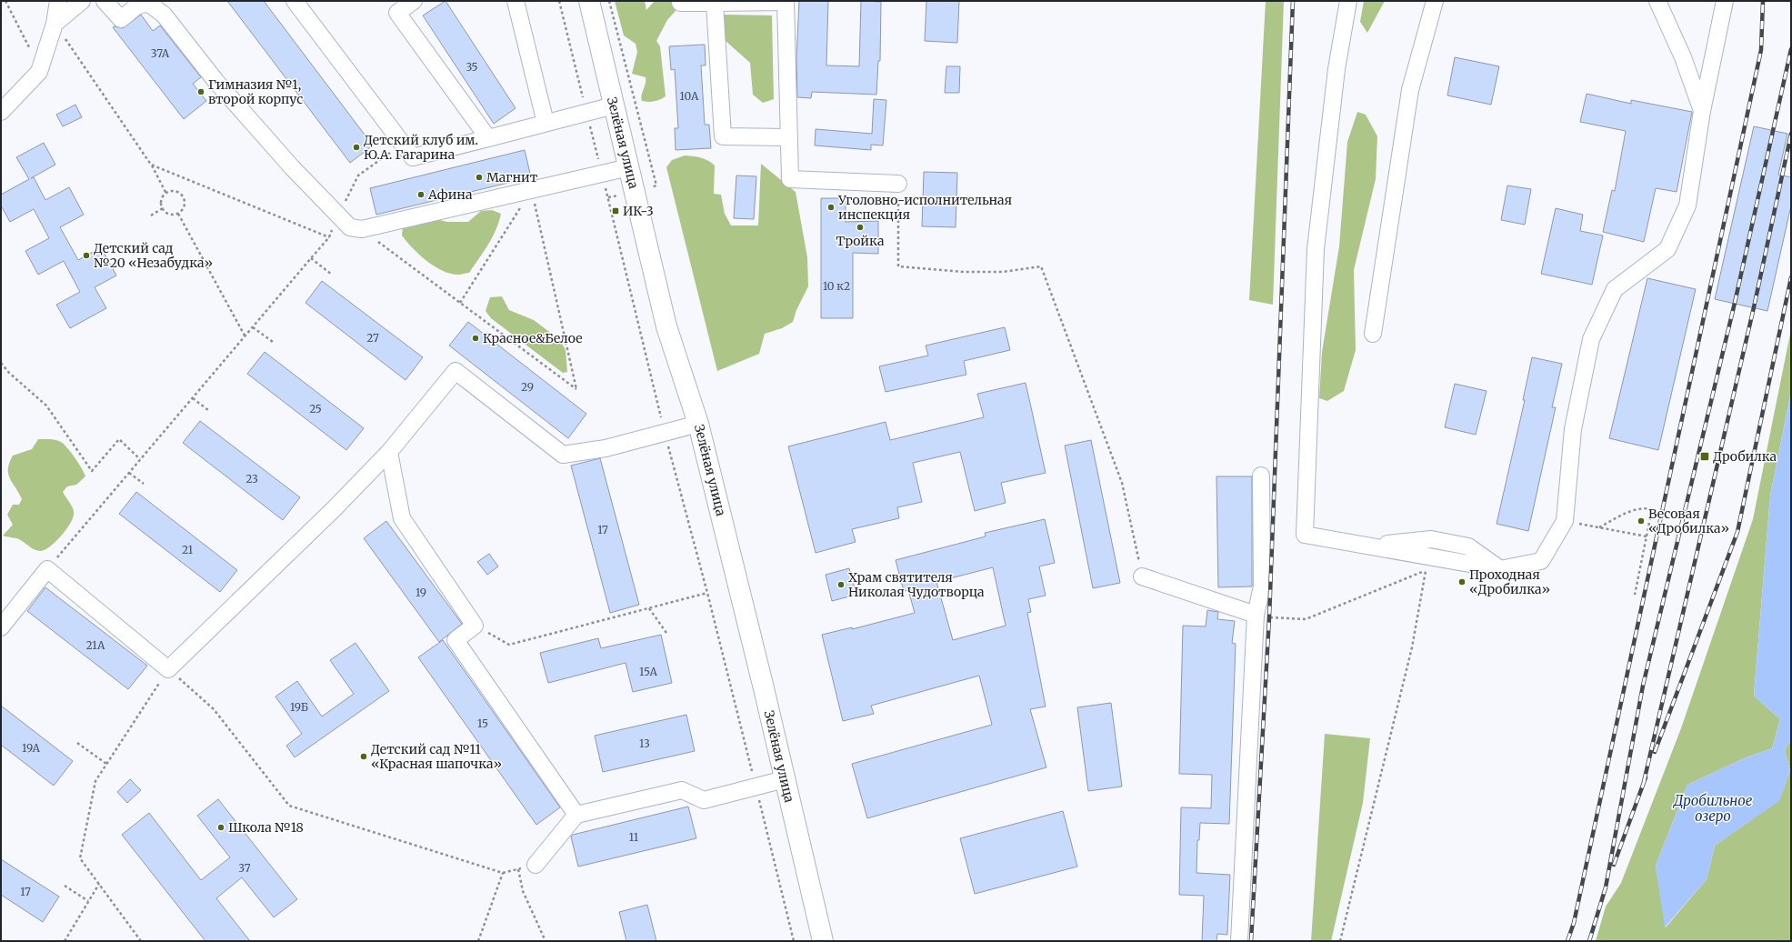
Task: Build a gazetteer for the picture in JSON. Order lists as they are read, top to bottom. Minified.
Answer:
{"streets":{"main road":["Зелёная улица"]},"water":["Дробильное озеро"],"places":{"other":["Гимназия №1, второй корпус","Детский клуб им. Ю.А. Гагарина","Магнит","Афина","Уголовно-исполнительная инспекция","Тройка","Детский сад №20 «Незабудка»","Красное&Белое","Весовая «Дробилка»","Проходная «Дробилка»","Храм святителя Николая Чудотворца","Детский сад №11 «Красная шапочка»","Школа №18"],"transit":["ИК-3","Дробилка"]},"house_numbers":["37А","35","10А","10 к2","27","29","25","23","17","21","19","21А","15А","19Б","15","13","19А","11","37","17"]}
